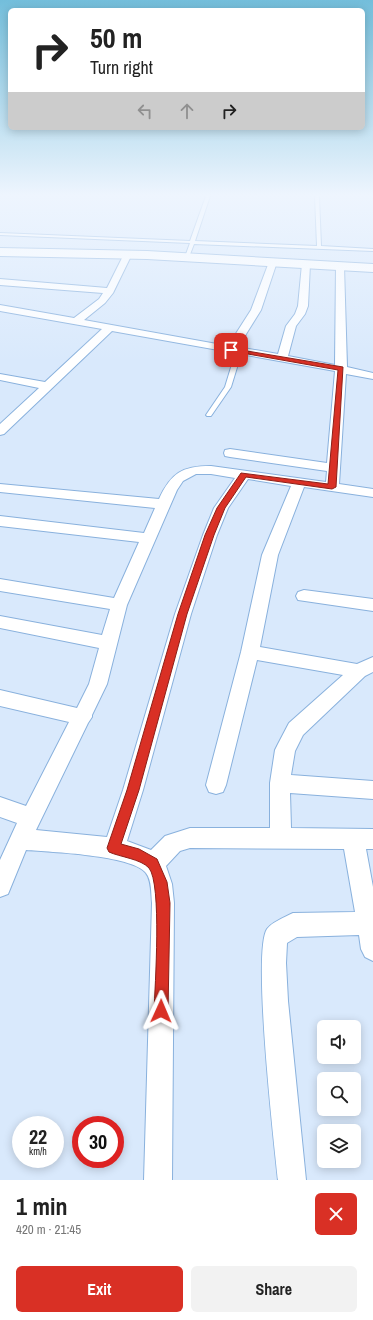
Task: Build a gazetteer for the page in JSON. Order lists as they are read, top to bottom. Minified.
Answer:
{"page":{"turn":["50 m","Turn right"],"speed":"22 km/h","limit":"30","heading":["1 min","420 m · 21:45"],"buttons":["Exit","Share"]}}
